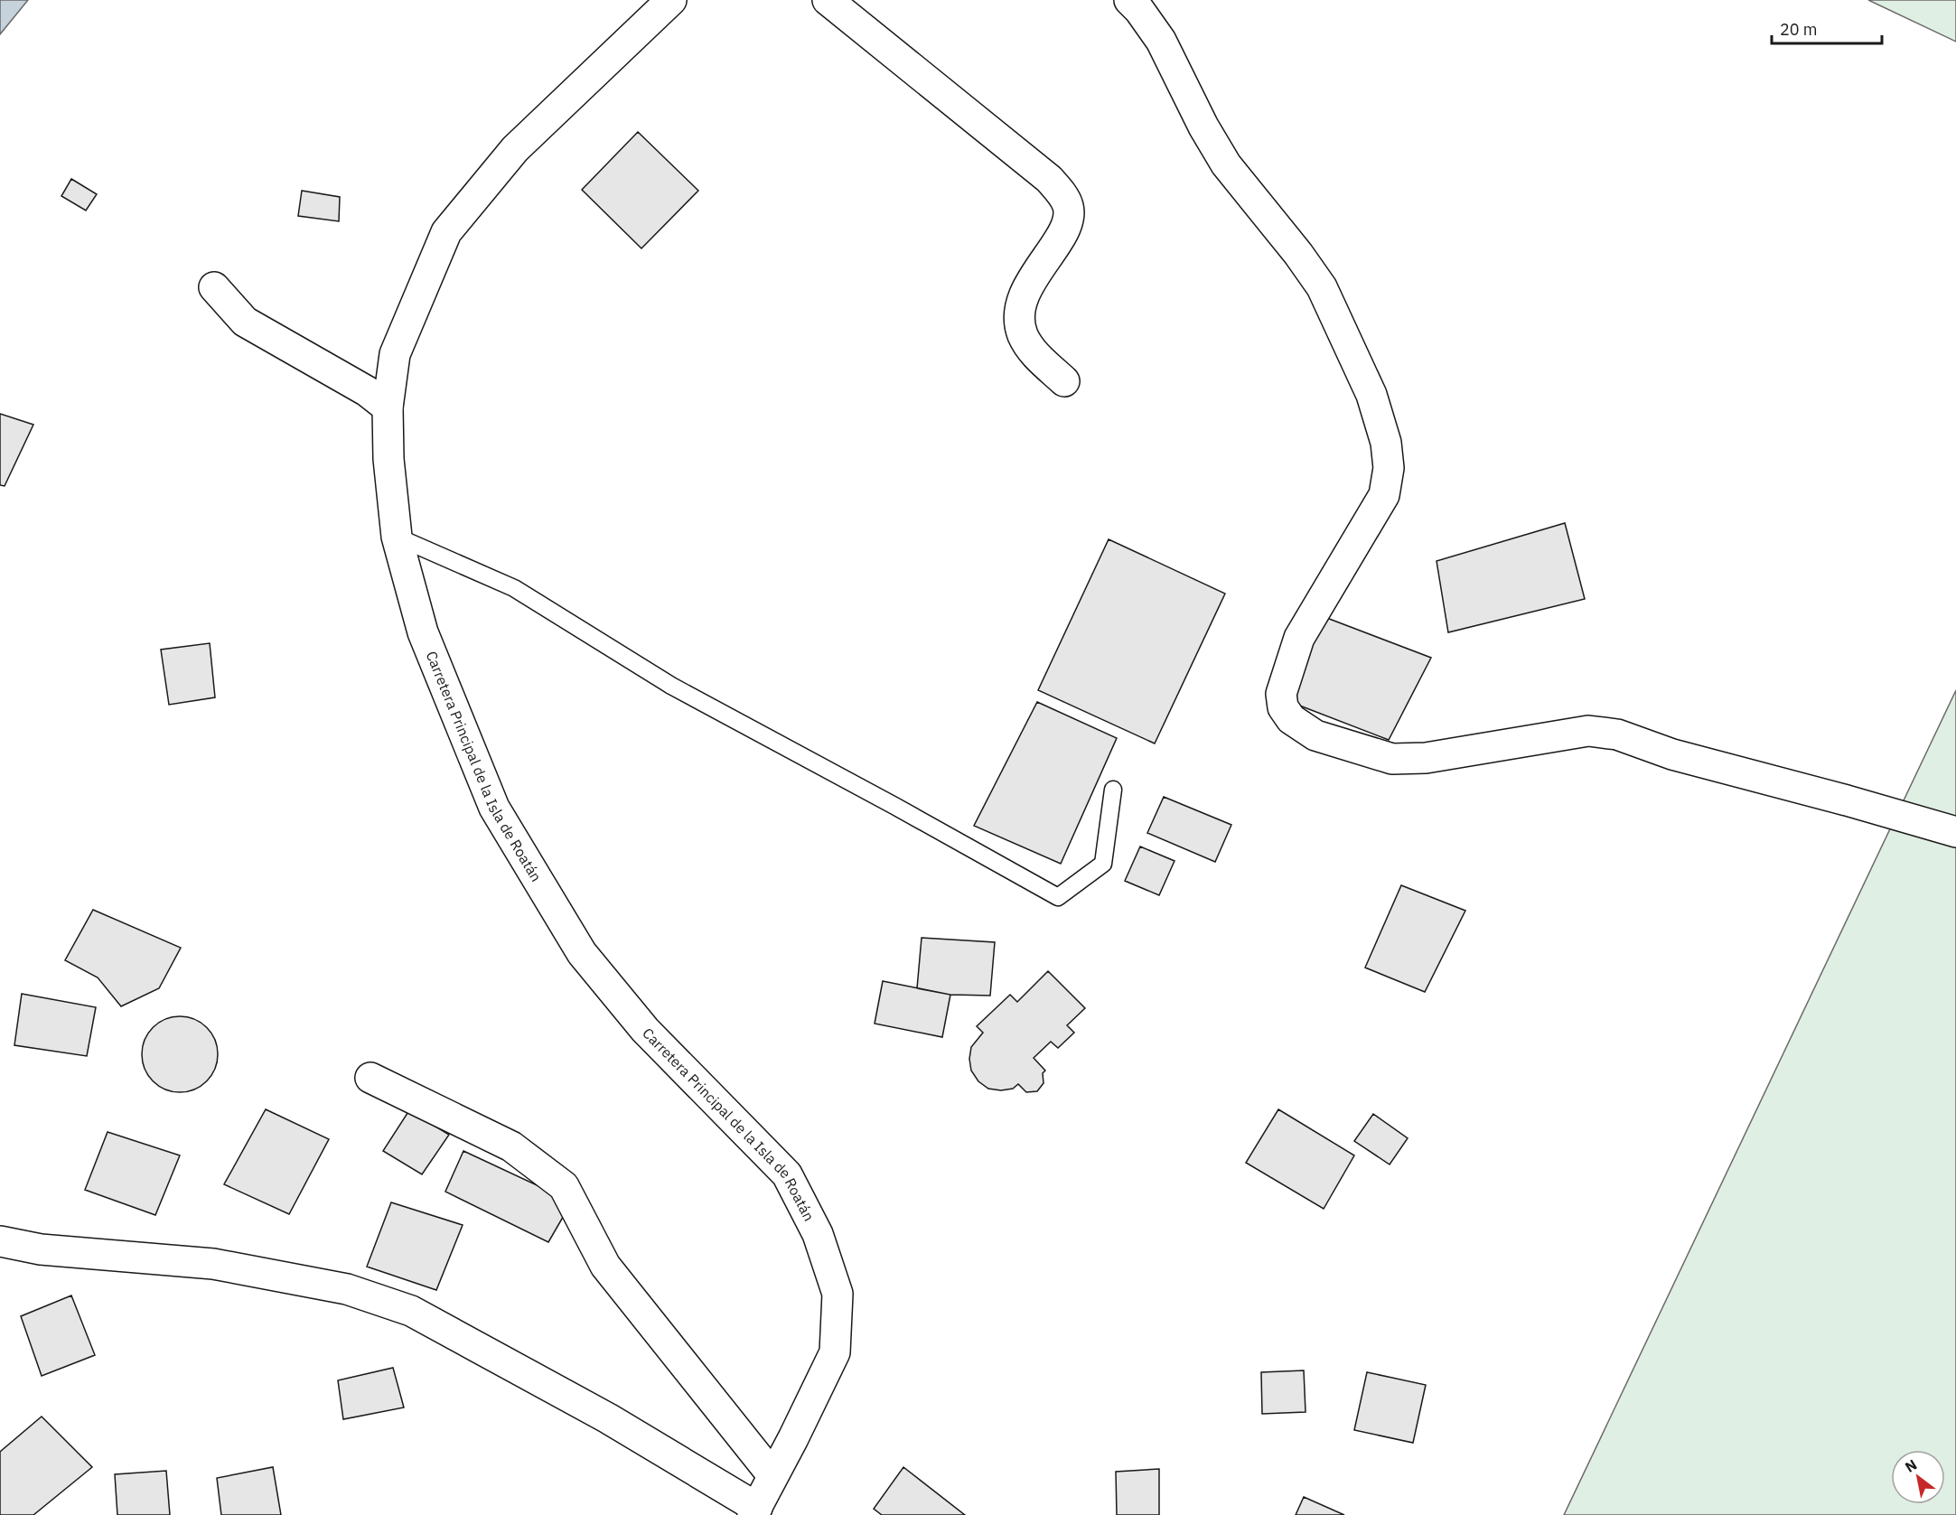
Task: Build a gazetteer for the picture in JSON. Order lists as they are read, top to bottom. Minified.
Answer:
{"streets":{"street":["Carretera Principal de la Isla de Roatán"]},"scale_bar":"20 m","north":"top left"}
